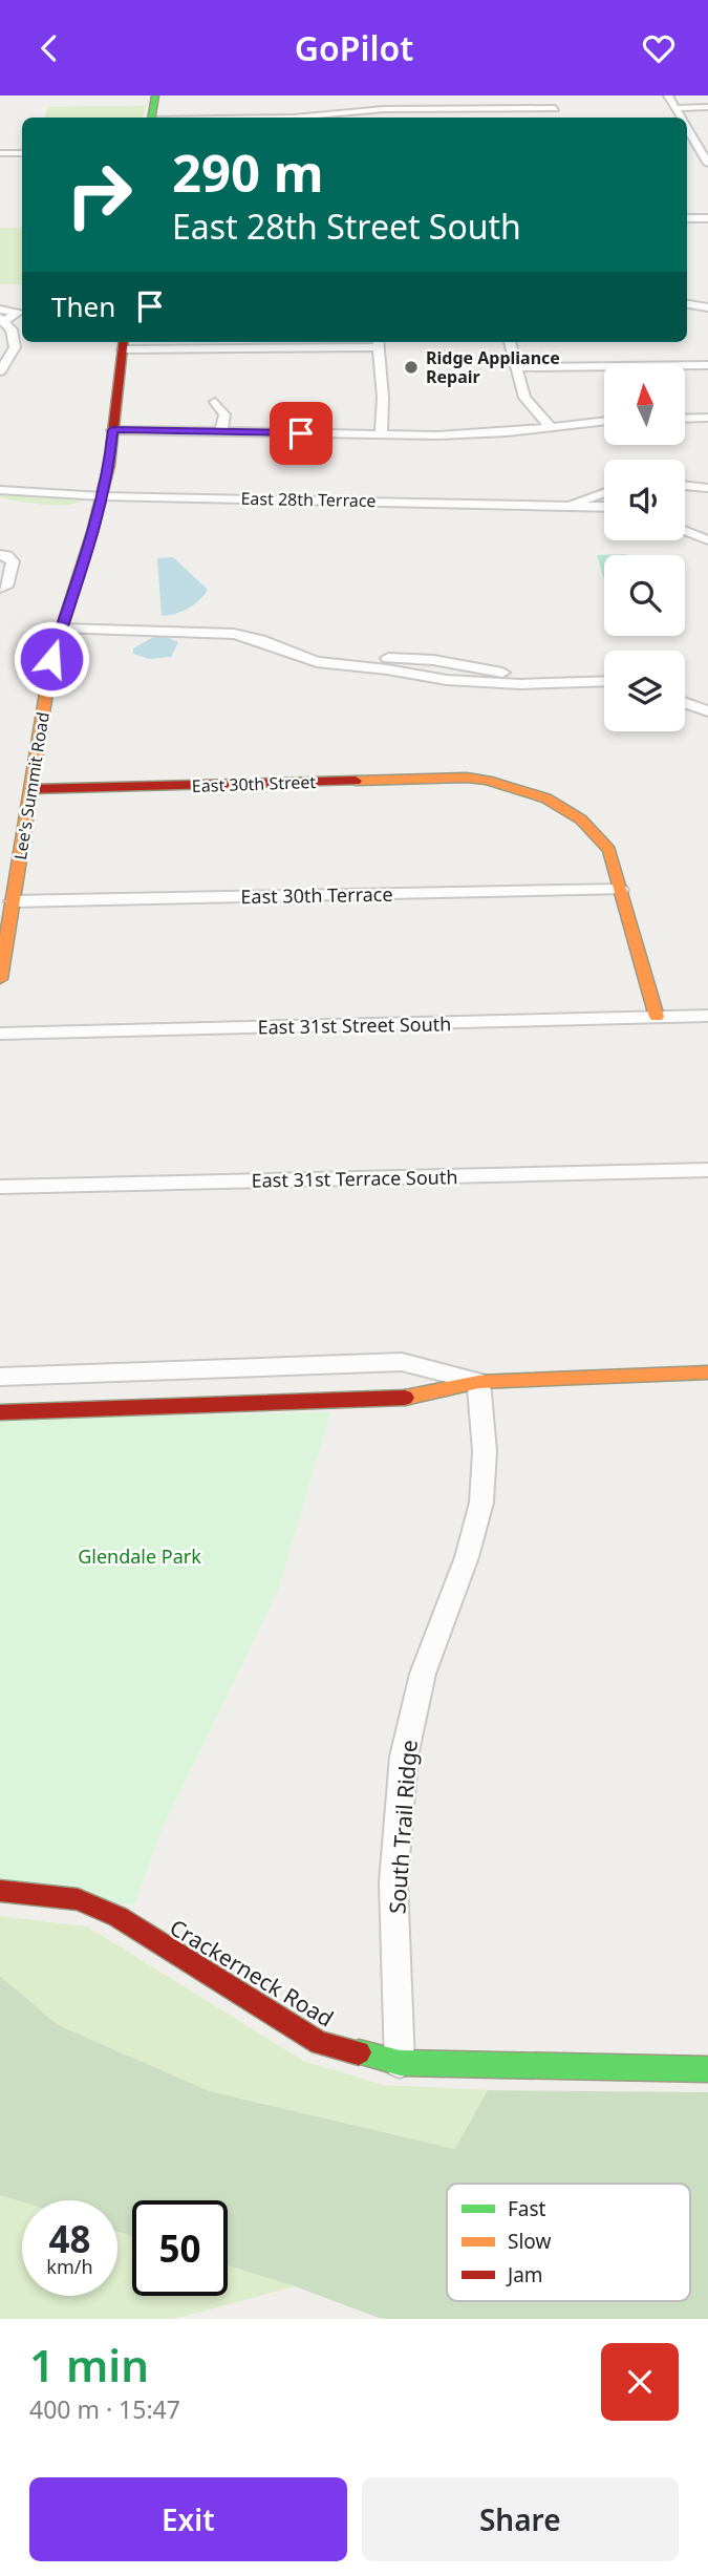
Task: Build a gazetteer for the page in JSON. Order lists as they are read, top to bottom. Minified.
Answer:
{"streets":{"street":["East 28th Terrace","East 30th Street","Lee's Summit Road","East 30th Terrace","East 31st Street South","East 31st Terrace South","South Trail Ridge","Crackerneck Road"]},"crossings":[["East 28th Terrace","Lee's Summit Road"],["East 30th Street","Lee's Summit Road"],["East 30th Street","East 30th Terrace"],["East 30th Street","East 31st Street South"],["Lee's Summit Road","East 30th Terrace"],["South Trail Ridge","Crackerneck Road"]],"parks":["Glendale Park"],"places":["Ridge Appliance Repair"],"legend":["Fast","Slow","Jam"],"north":"top","page":{"header":"GoPilot","turn":["290 m","East 28th Street South"],"then":"Then","speed":"48 km/h","limit":"50","heading":["1 min","400 m · 15:47"],"buttons":["Exit","Share"]}}
